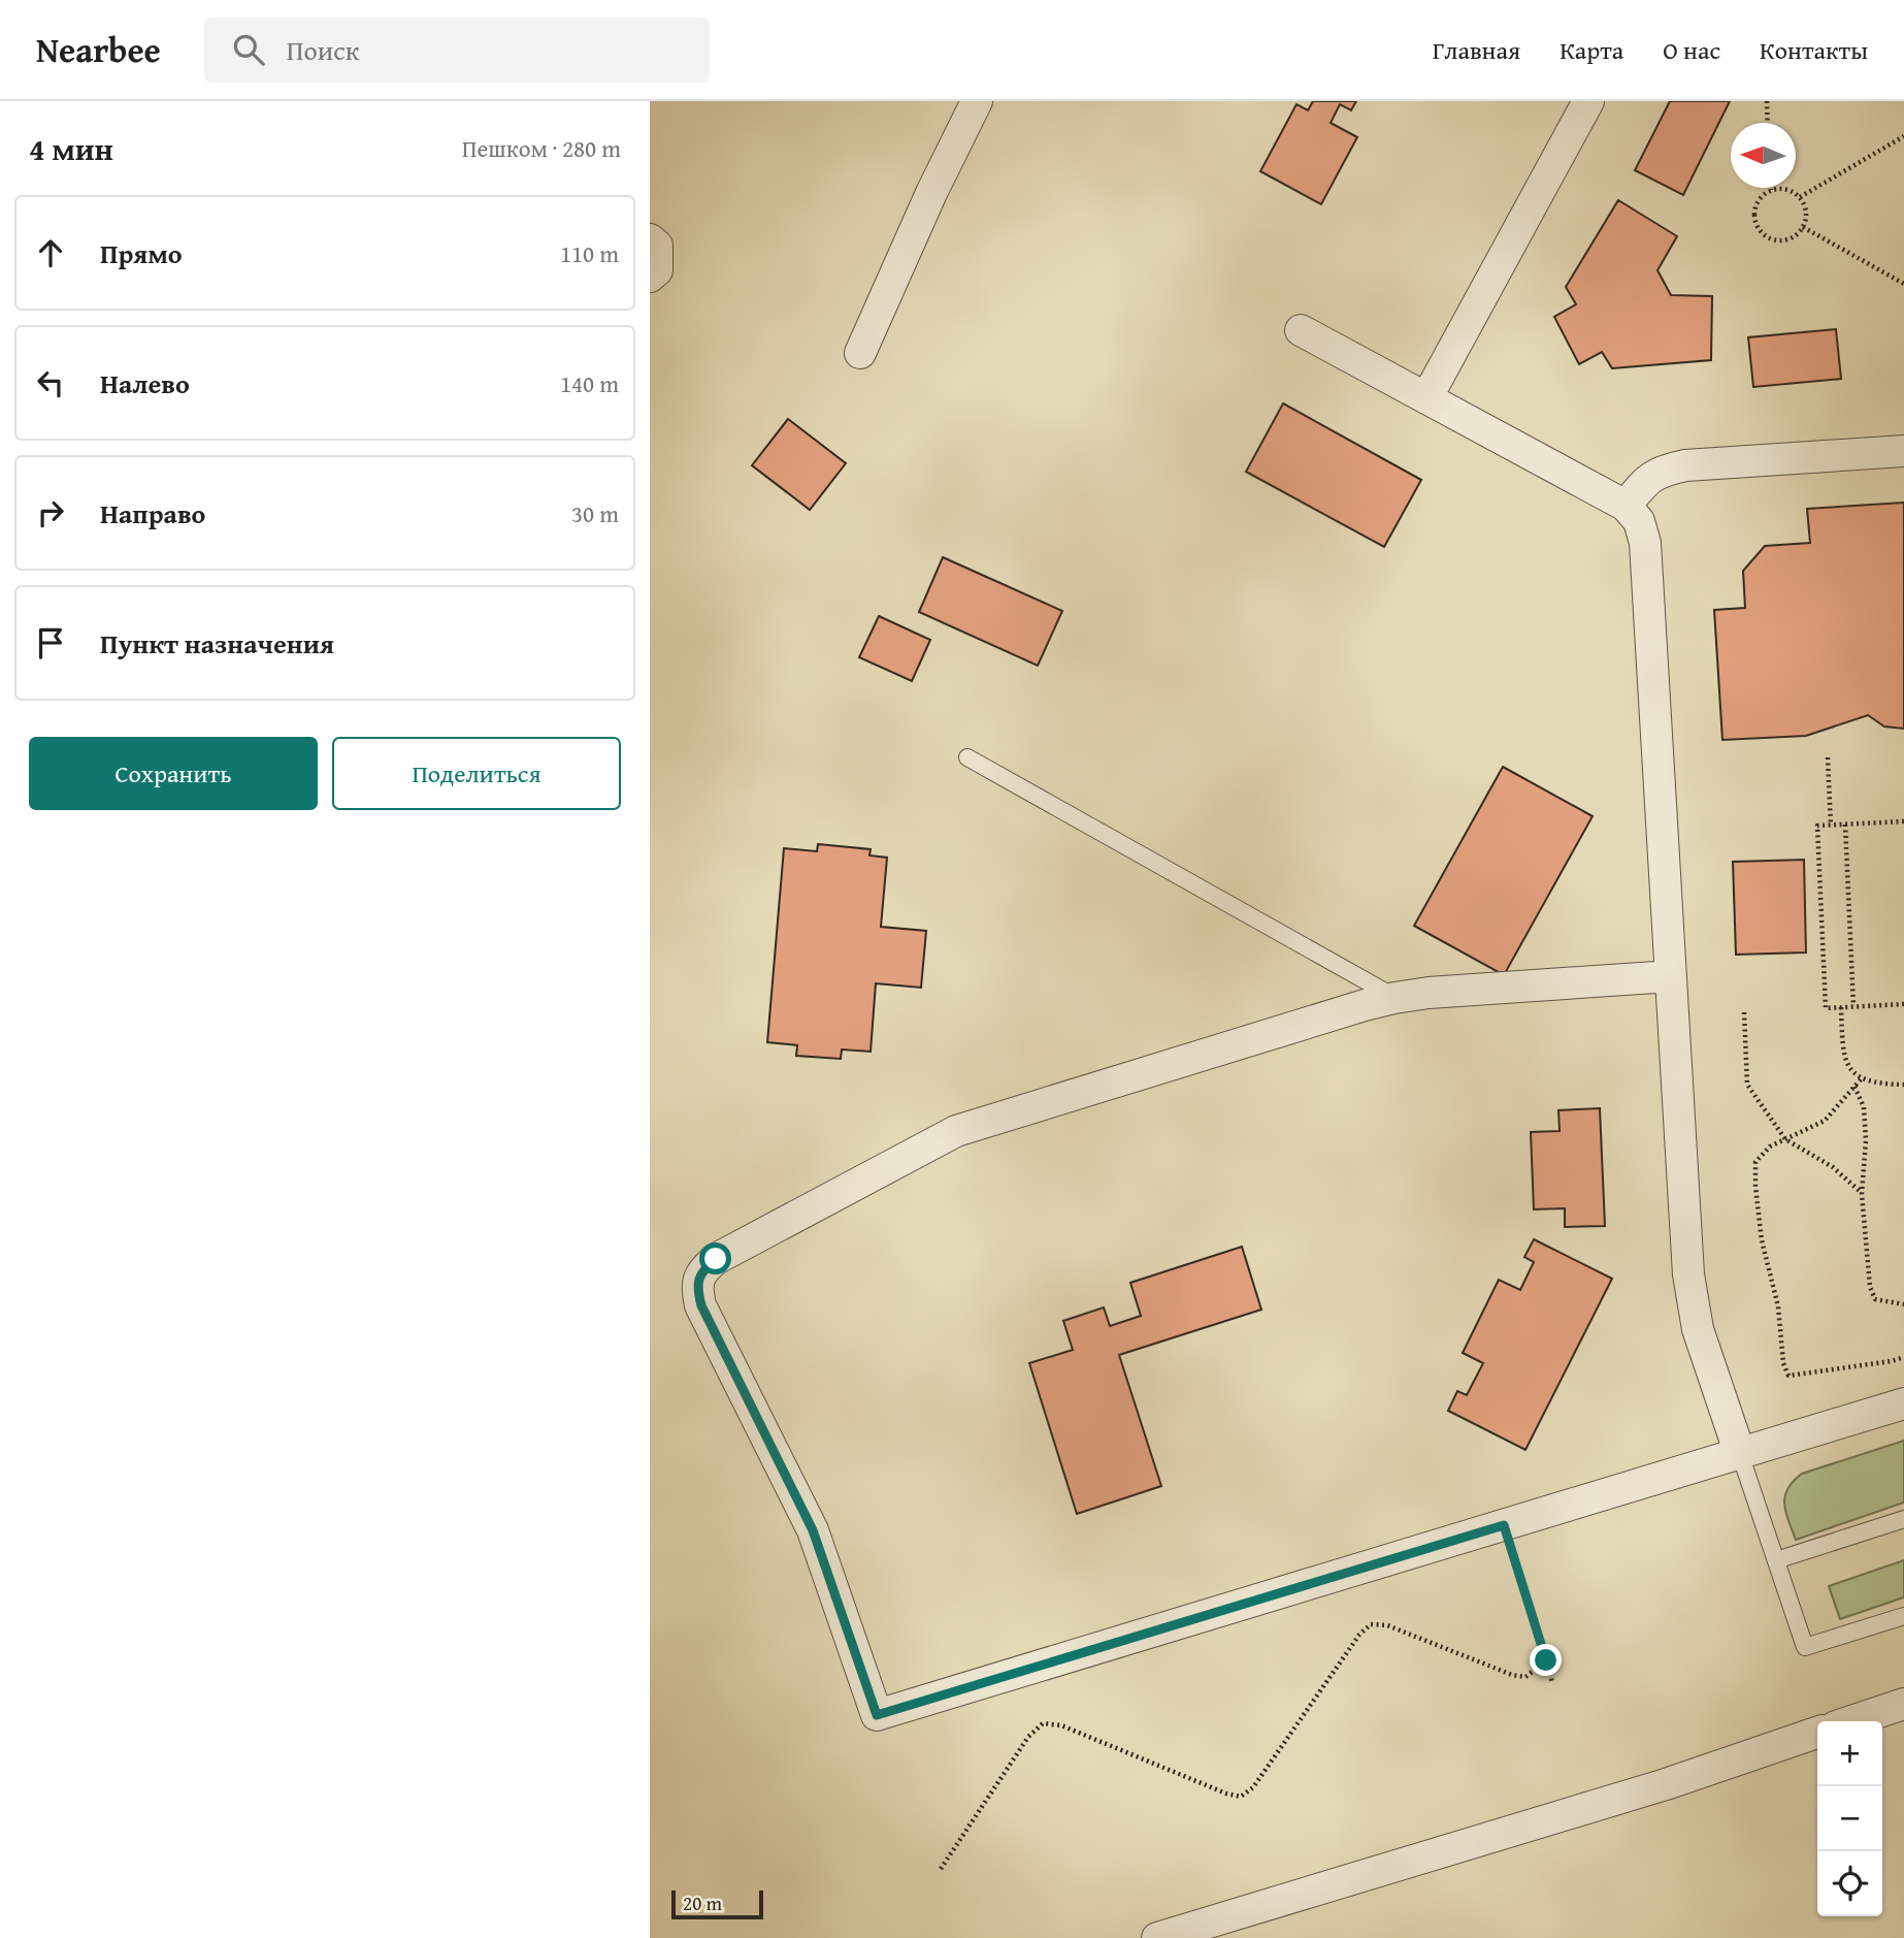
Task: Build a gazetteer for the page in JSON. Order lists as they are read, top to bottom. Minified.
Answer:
{"scale_bar":"20 m","north":"left","page":{"header":"Nearbee","search":"Поиск","nav":["Главная","Карта","О нас","Контакты"],"heading":["4 мин","Пешком · 280 m"],"list":[["Прямо","110 m"],["Налево","140 m"],["Направо","30 m"],"Пункт назначения"],"buttons":["Сохранить","Поделиться"],"map_buttons":["+","−"],"scale":"20 m"}}
